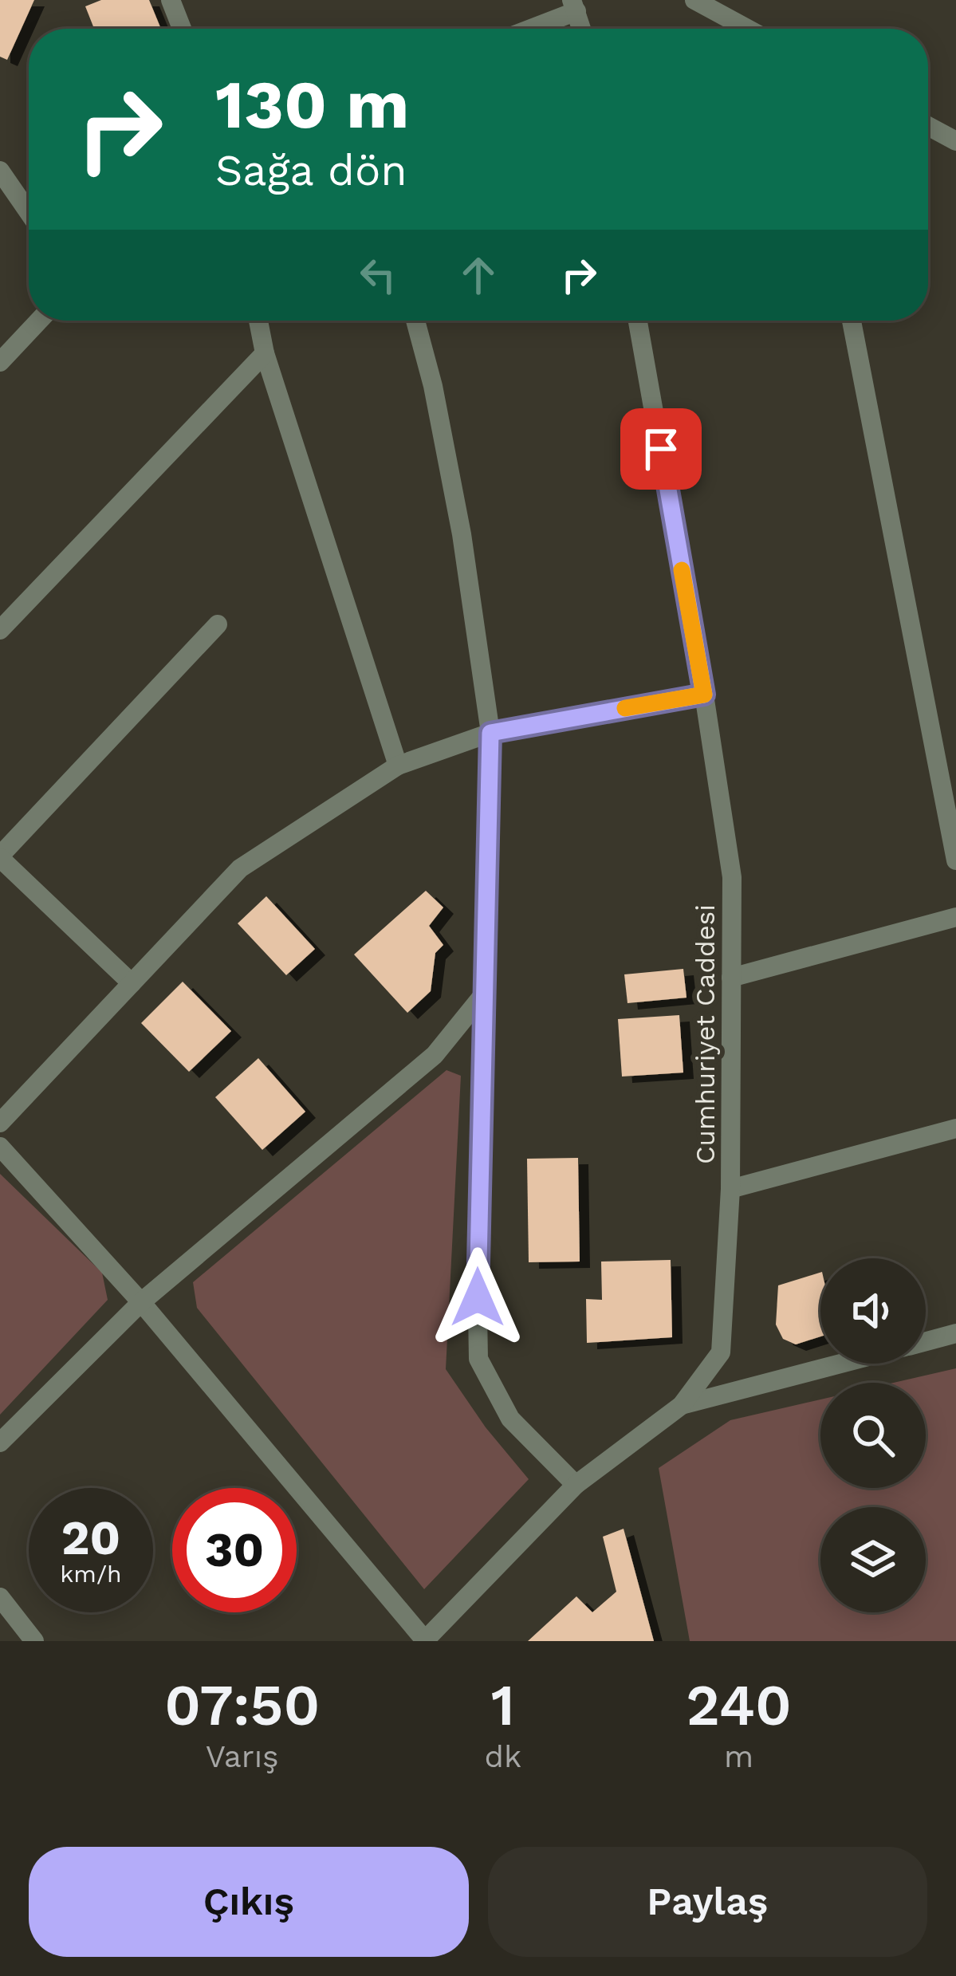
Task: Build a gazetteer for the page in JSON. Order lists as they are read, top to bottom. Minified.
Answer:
{"streets":{"street":["Cumhuriyet Caddesi"]},"page":{"turn":["130 m","Sağa dön"],"speed":"20 km/h","limit":"30","eta":["07:50","Varış","1","dk","240","m"],"buttons":["Çıkış","Paylaş"]}}
